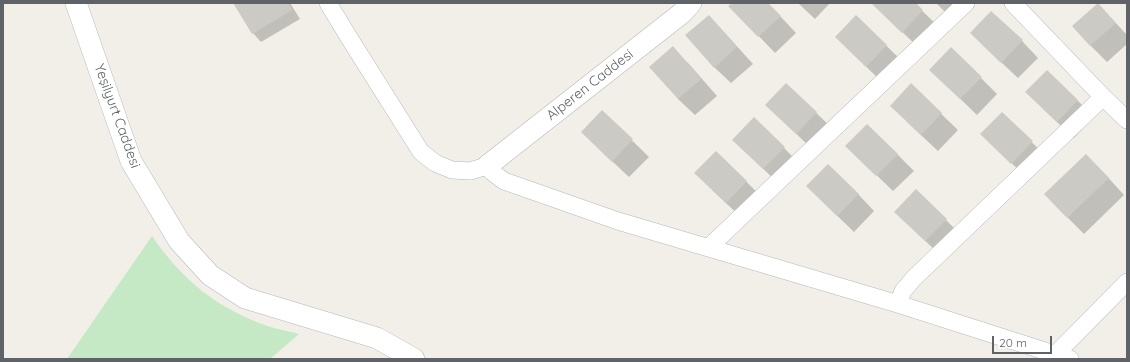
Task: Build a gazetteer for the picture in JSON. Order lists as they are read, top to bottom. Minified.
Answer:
{"streets":{"street":["Alperen Caddesi","Yeşilyurt Caddesi"]},"scale_bar":"20 m"}
